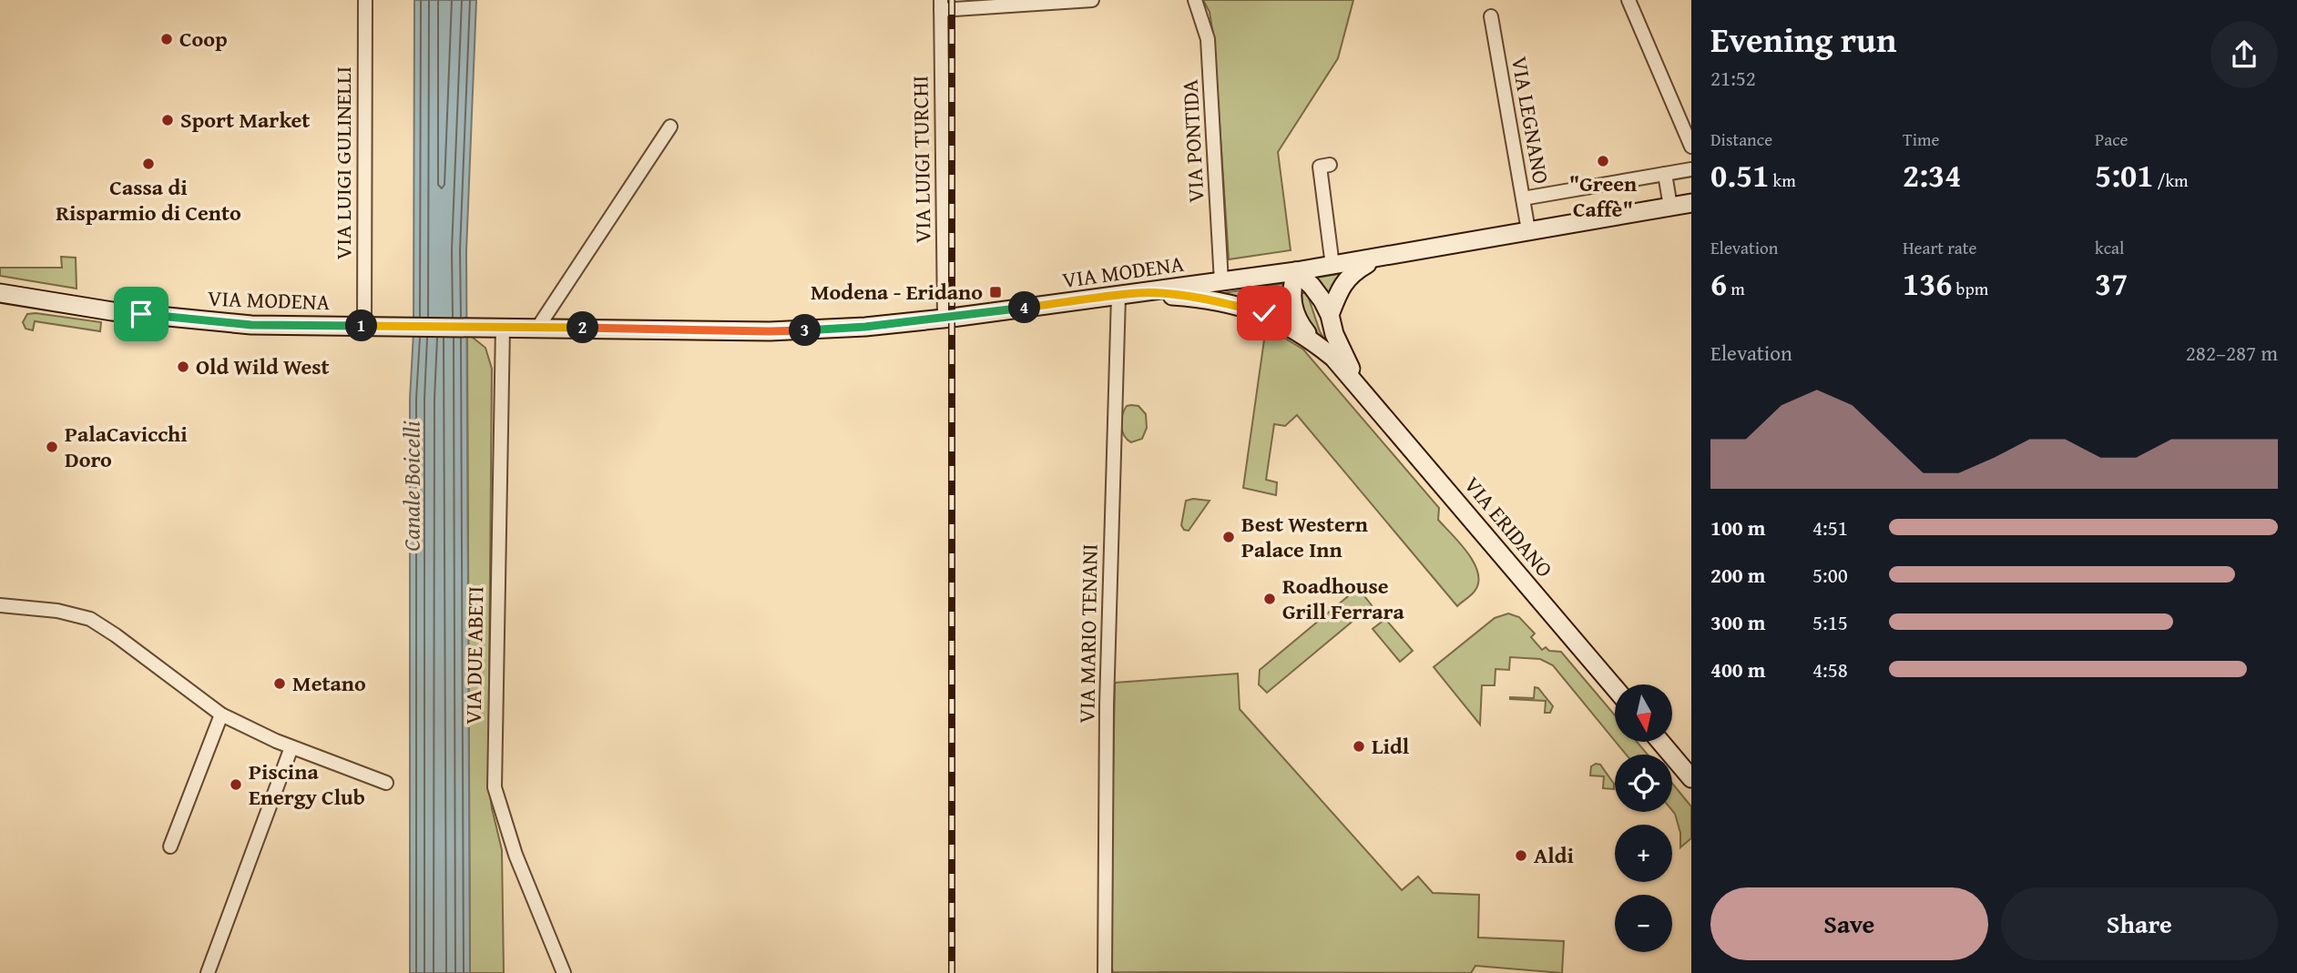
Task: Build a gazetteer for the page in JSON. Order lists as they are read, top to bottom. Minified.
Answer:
{"streets":{"main road":["VIA MODENA","VIA ERIDANO"],"street":["VIA LEGNANO","VIA PONTIDA","VIA LUIGI TURCHI","VIA LUIGI GULINELLI","VIA MARIO TENANI","VIA DUE ABETI"]},"crossings":[["VIA LEGNANO","VIA MODENA"],["VIA PONTIDA","VIA MODENA"],["VIA LUIGI TURCHI","VIA MODENA"],["VIA LUIGI GULINELLI","VIA MODENA"],["VIA MODENA","VIA ERIDANO"],["VIA MODENA","VIA MARIO TENANI"],["VIA MODENA","VIA DUE ABETI"]],"water":["Canale Boicelli"],"places":{"other":["Coop","Sport Market","\"Green Caffè\"","Cassa di Risparmio di Cento","Old Wild West","PalaCavicchi Doro","Best Western Palace Inn","Roadhouse Grill Ferrara","Metano","Lidl","Piscina Energy Club","Aldi"],"transit":["Modena - Eridano"]},"north":"bottom","page":{"heading":["Evening run","21:52"],"stats":[["Distance","0.51 km"],["Time","2:34"],["Pace","5:01 /km"],["Elevation","6 m"],["Heart rate","136 bpm"],["kcal","37"]],"pins":["4","1","2","3"],"chart":["Elevation","282–287 m"],"list":[{"name":"100 m","note":"4:51"},{"name":"200 m","note":"5:00"},{"name":"300 m","note":"5:15"},{"name":"400 m","note":"4:58"}],"map_buttons":["+","−"],"buttons":["Save","Share"]}}
